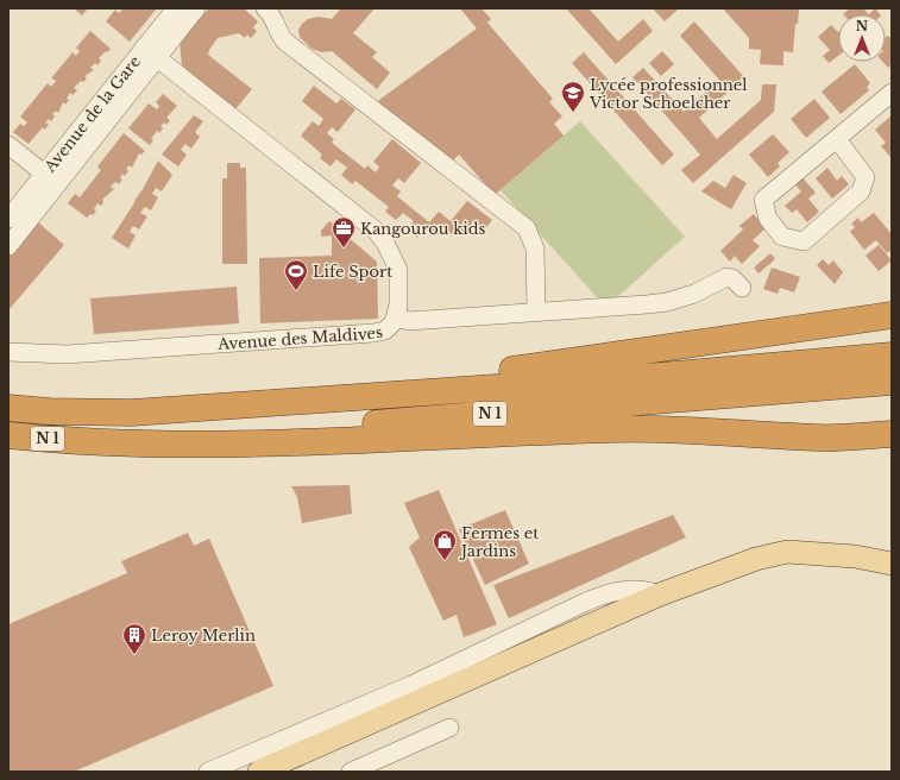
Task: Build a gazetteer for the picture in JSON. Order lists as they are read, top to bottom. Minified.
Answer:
{"streets":{"highway":["N 1"],"street":["Avenue de la Gare","Avenue des Maldives"]},"crossings":[["Avenue de la Gare","Avenue des Maldives"]],"places":{"school or university":["Lycée professionnel Victor Schoelcher"],"office":["Kangourou kids"],"sports":["Life Sport"],"shop":["Fermes et Jardins"],"building":["Leroy Merlin"]},"north":"top"}
